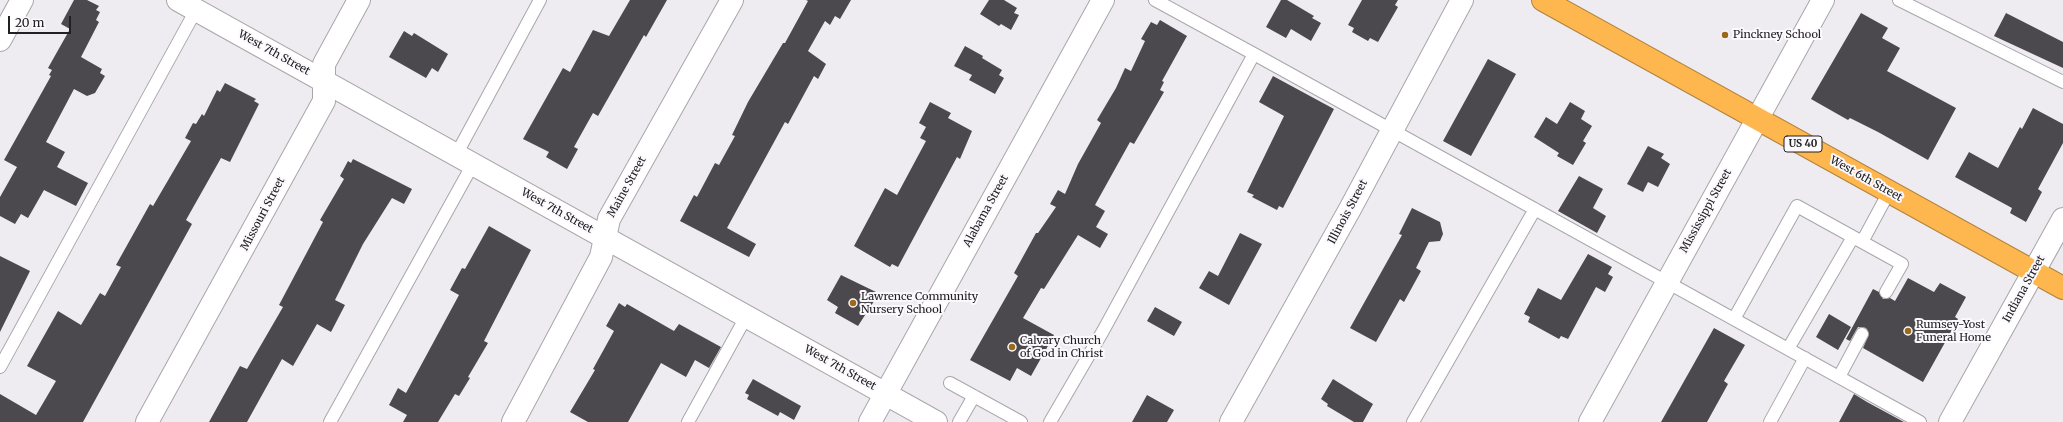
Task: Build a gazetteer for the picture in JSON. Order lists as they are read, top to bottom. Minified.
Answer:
{"streets":{"highway":["US 40","West 6th Street"],"street":["West 7th Street","Maine Street","Alabama Street","Mississippi Street","Illinois Street","Missouri Street","Indiana Street"]},"crossings":[["West 7th Street","Maine Street"],["West 7th Street","Alabama Street"],["West 7th Street","Missouri Street"],["West 6th Street","Mississippi Street"],["West 6th Street","Indiana Street"]],"places":["Pinckney School","Lawrence Community Nursery School","Rumsey-Yost Funeral Home","Calvary Church of God in Christ"],"scale_bar":"20 m"}
